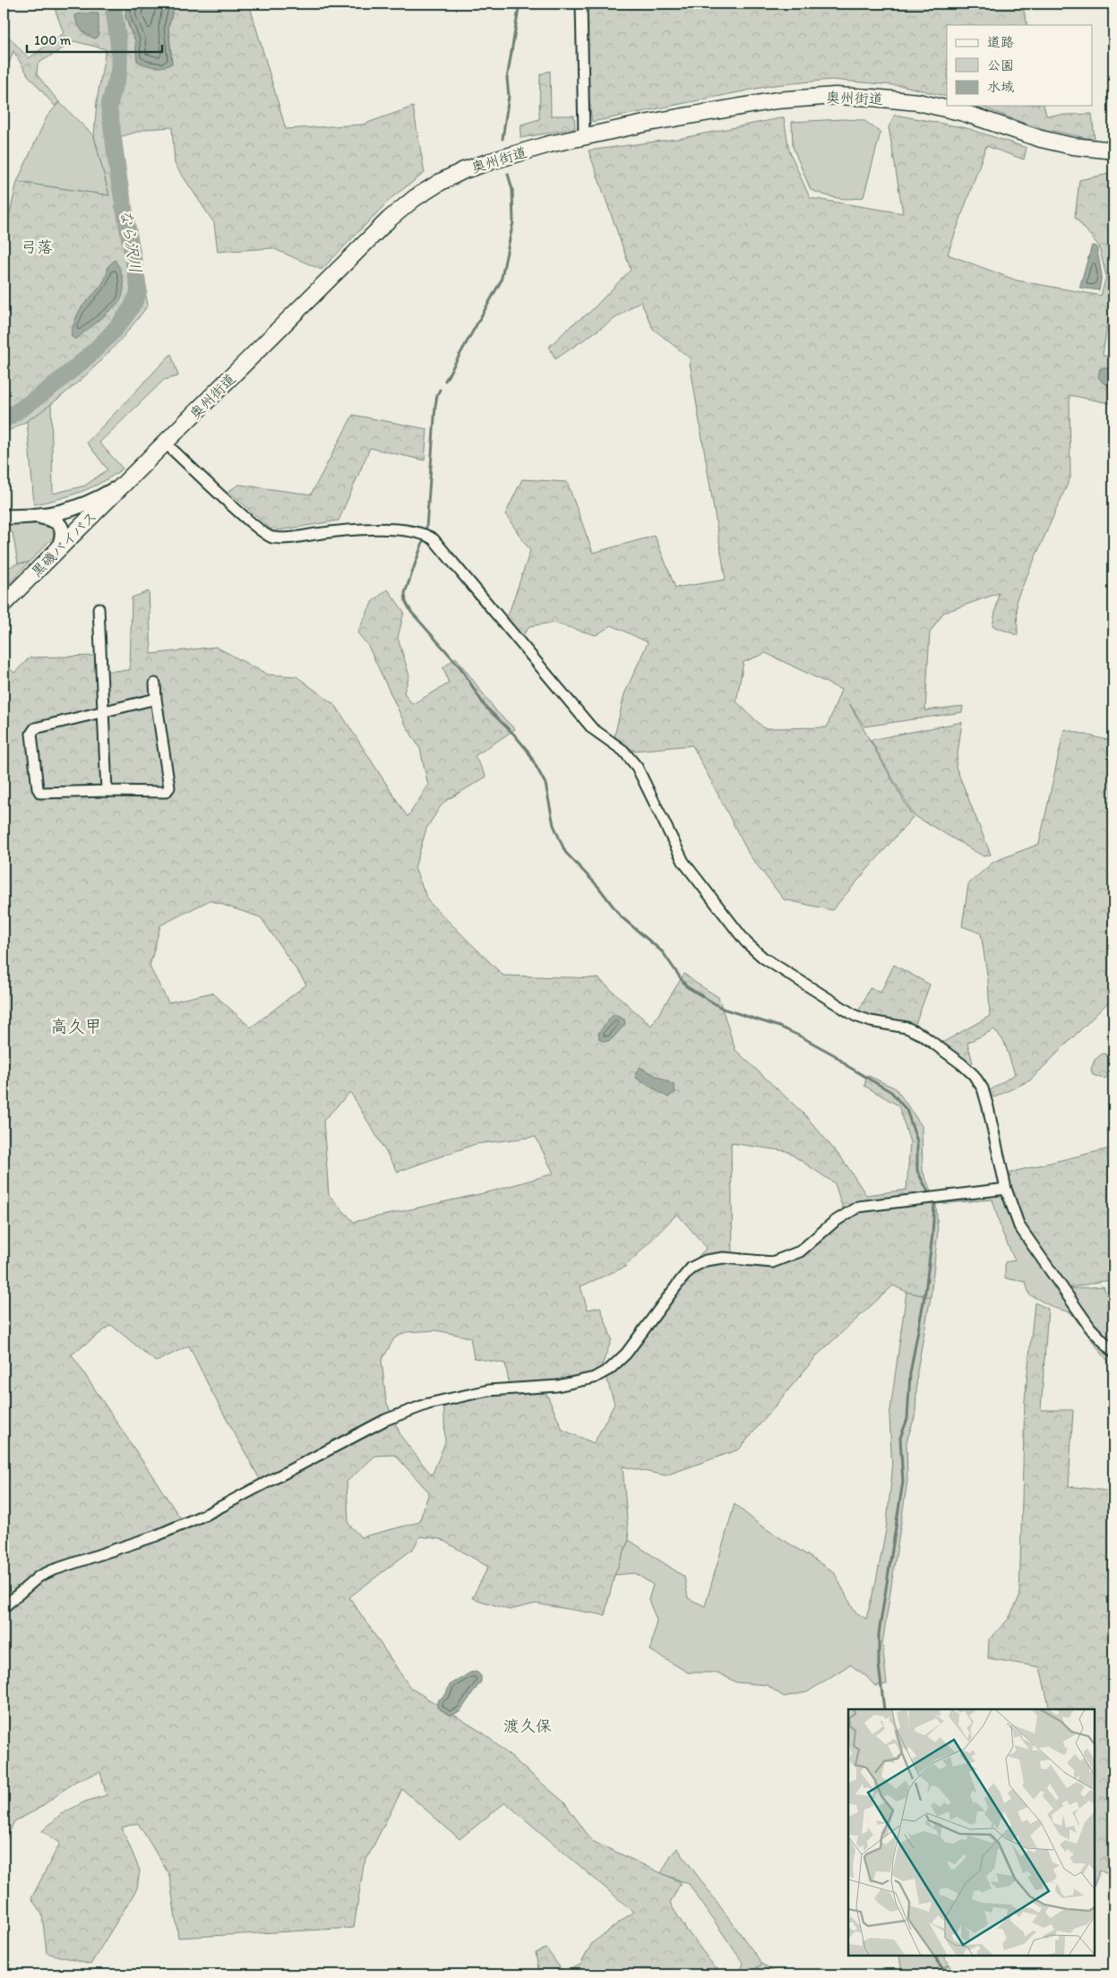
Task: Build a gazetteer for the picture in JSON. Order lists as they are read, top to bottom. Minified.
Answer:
{"streets":{"highway":["奥州街道","黒磯バイパス"]},"crossings":[["奥州街道","黒磯バイパス"]],"districts":["弓落","高久甲","渡久保"],"water":["なら沢川"],"legend":["道路","公園","水域"],"scale_bar":"100 m"}
